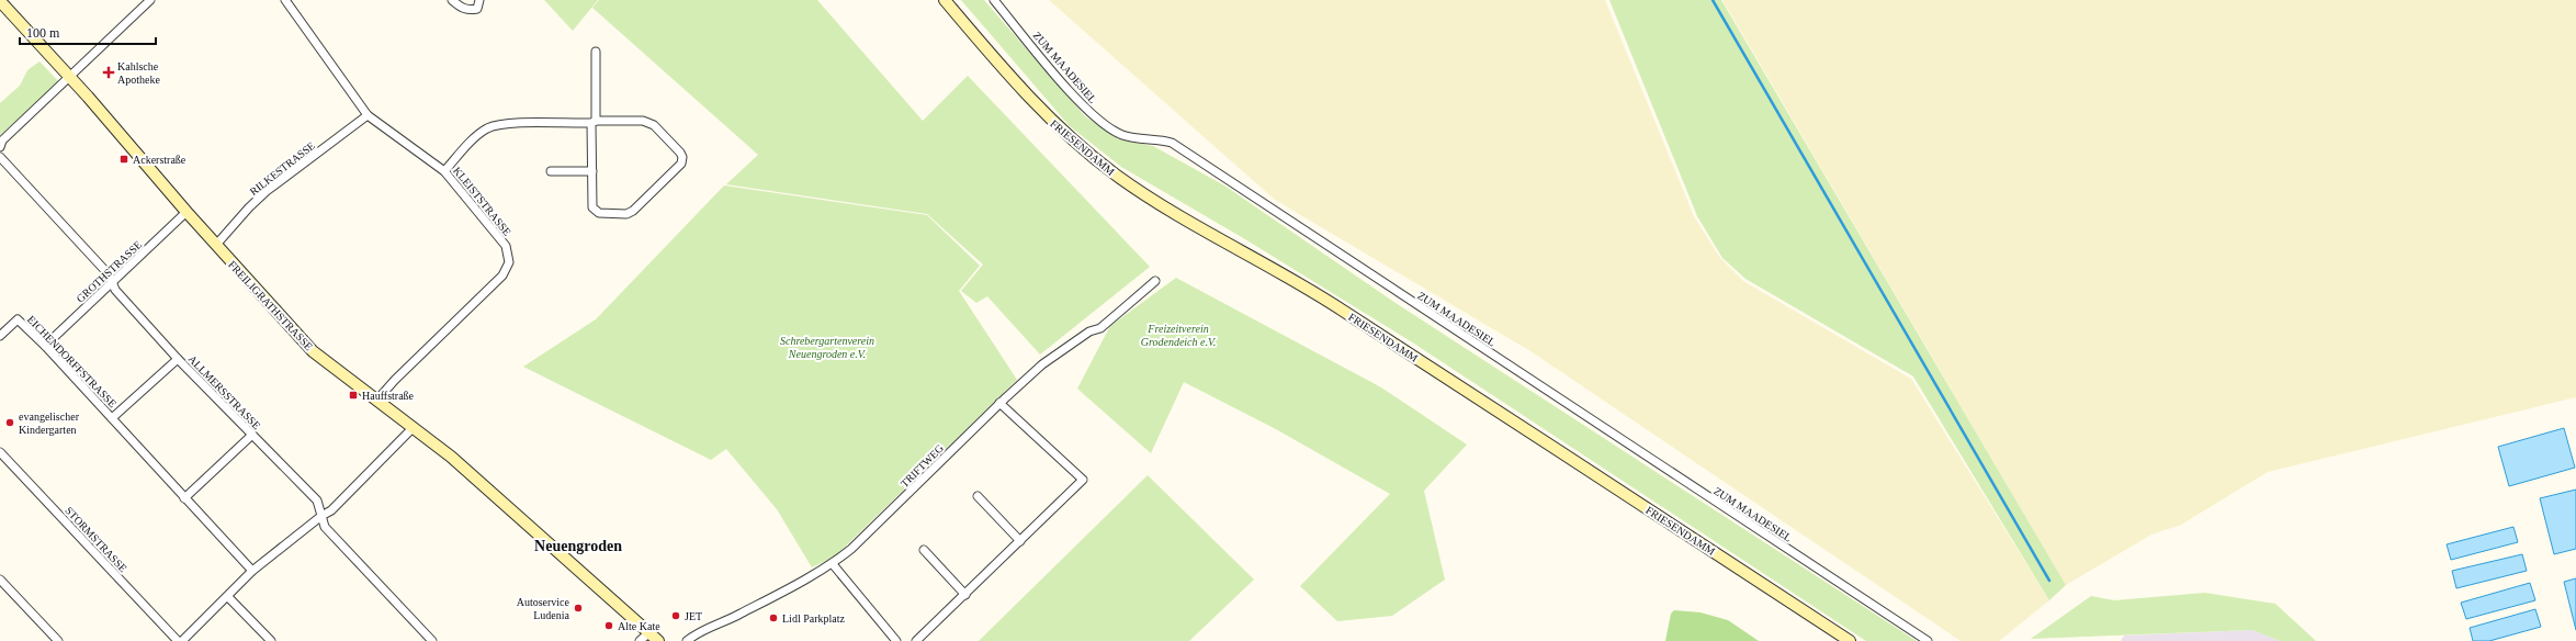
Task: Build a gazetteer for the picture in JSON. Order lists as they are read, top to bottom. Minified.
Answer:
{"streets":{"main road":["FRIESENDAMM","FREILIGRATHSTRASSE"],"street":["ZUM MAADESIEL","RILKESTRASSE","KLEISTSTRASSE","GROTHSTRASSE","EICHENDORFFSTRASSE","ALLMERSSTRASSE","TRIFTWEG","STORMSTRASSE"]},"crossings":[["RILKESTRASSE","KLEISTSTRASSE"],["RILKESTRASSE","FREILIGRATHSTRASSE"],["KLEISTSTRASSE","FREILIGRATHSTRASSE"],["GROTHSTRASSE","FREILIGRATHSTRASSE"],["GROTHSTRASSE","EICHENDORFFSTRASSE"],["GROTHSTRASSE","ALLMERSSTRASSE"],["EICHENDORFFSTRASSE","ALLMERSSTRASSE"]],"districts":["Neuengroden"],"parks":["Freizeitverein Grodendeich e.V.","Schrebergartenverein Neuengroden e.V."],"places":{"health":["Kahlsche Apotheke"],"transit":["Ackerstraße","Hauffstraße"],"other":["evangelischer Kindergarten","Autoservice Ludenia","JET","Lidl Parkplatz","Alte Kate"]},"scale_bar":"100 m"}
